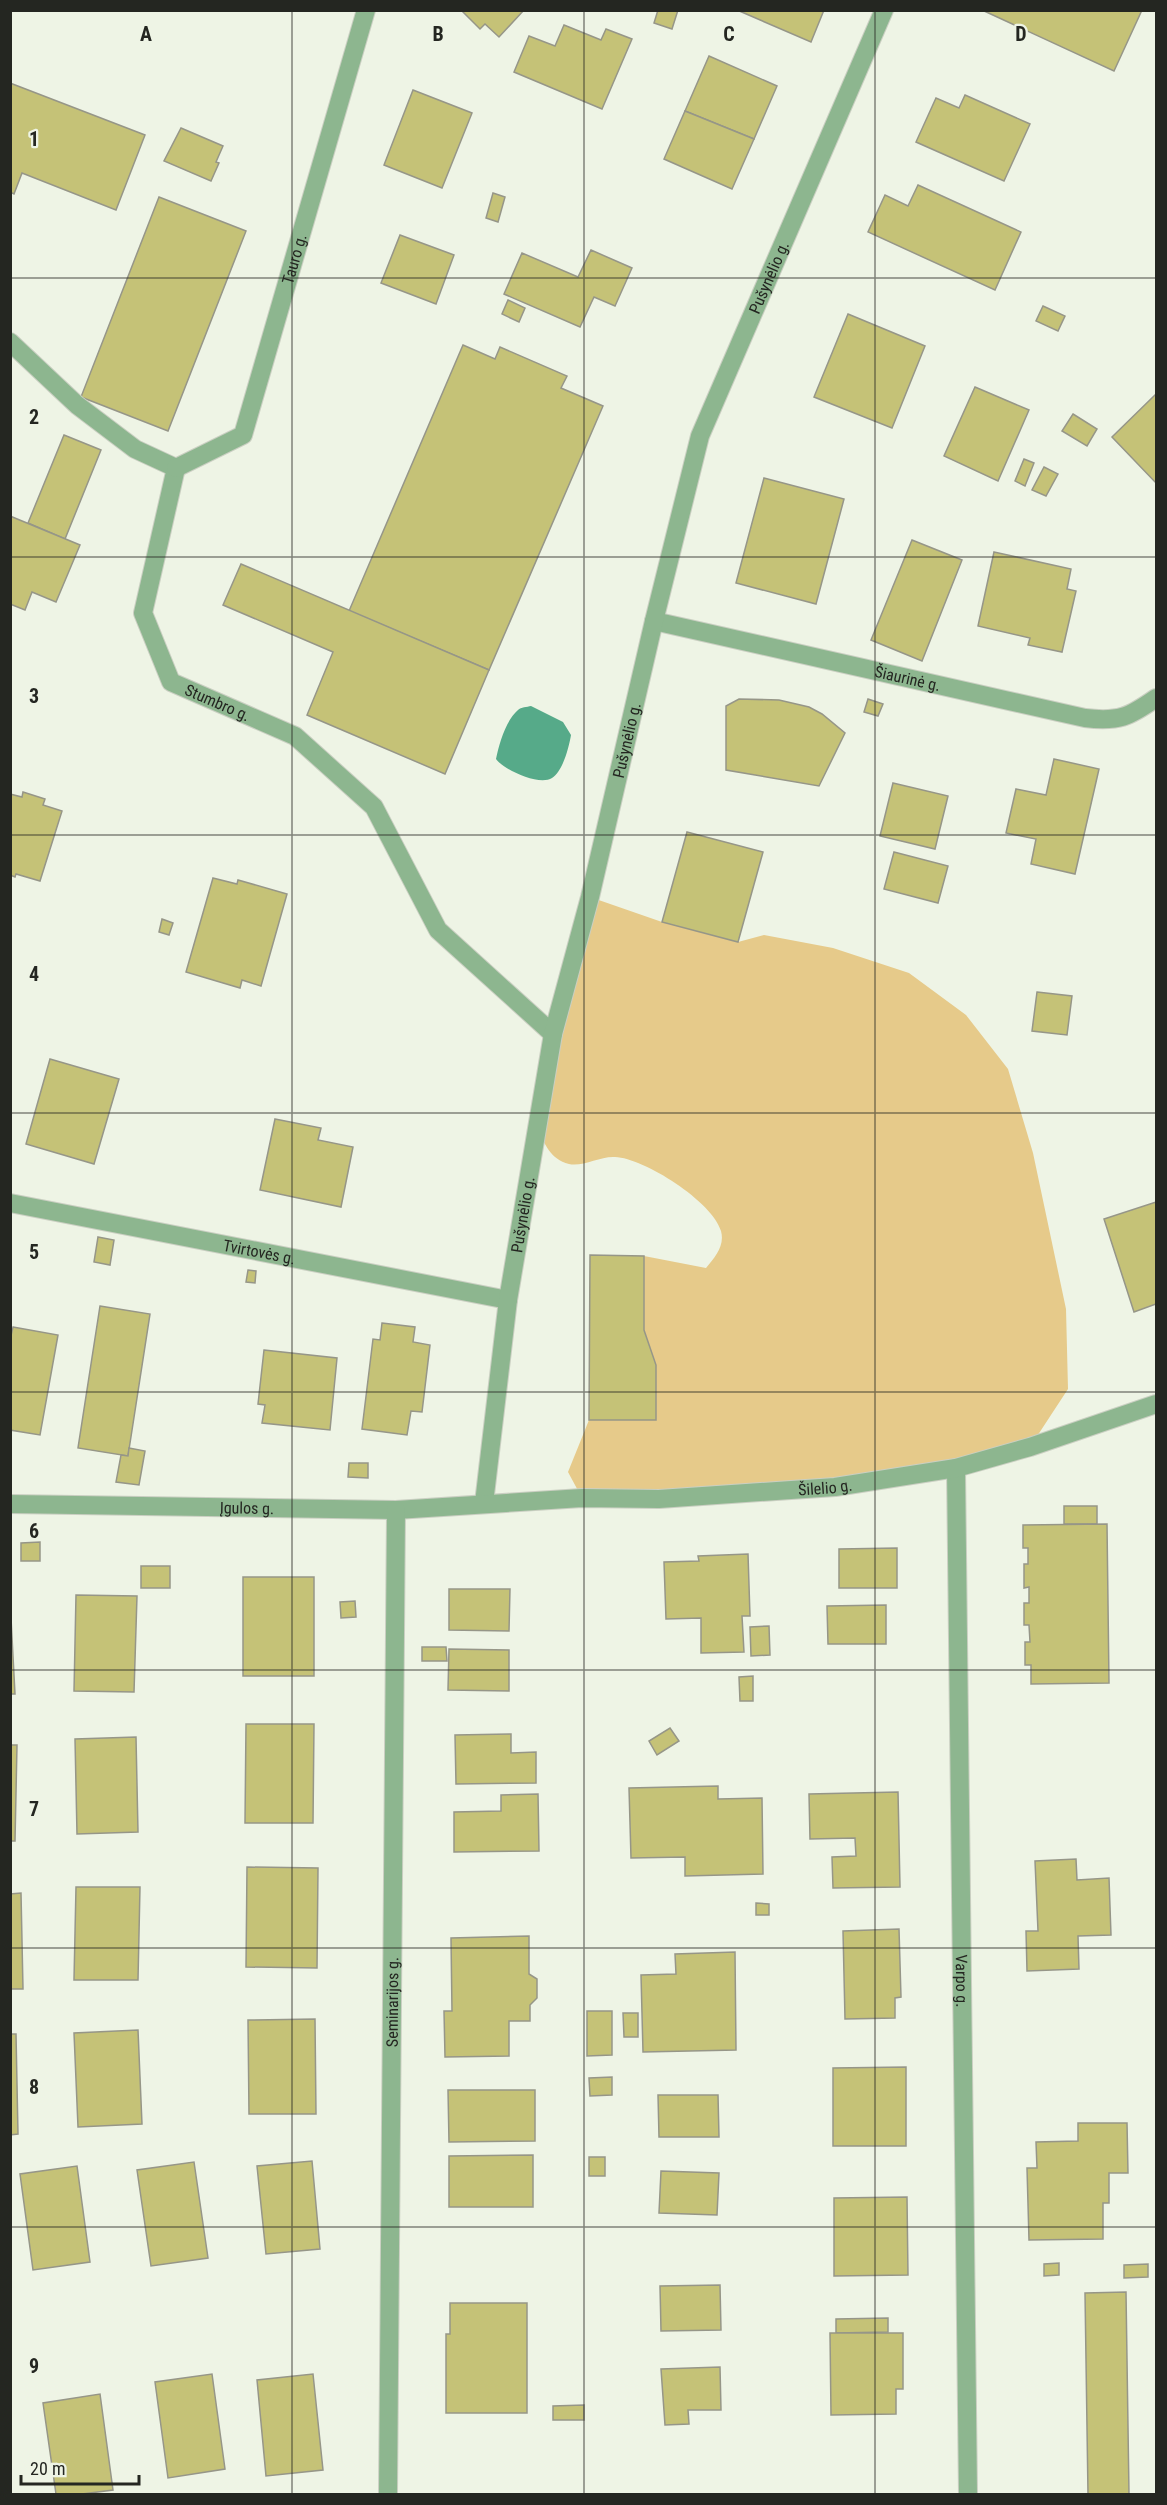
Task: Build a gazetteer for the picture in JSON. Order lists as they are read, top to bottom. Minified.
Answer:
{"streets":{"street":["Tauro g.","Pušynėlio g.","Šiaurinė g.","Stumbro g.","Tvirtovės g.","Šilelio g.","Įgulos g.","Varpo g.","Seminarijos g."]},"crossings":[["Tauro g.","Stumbro g."],["Pušynėlio g.","Šiaurinė g."],["Pušynėlio g.","Stumbro g."],["Pušynėlio g.","Tvirtovės g."],["Pušynėlio g.","Šilelio g."],["Pušynėlio g.","Įgulos g."],["Šilelio g.","Įgulos g."],["Šilelio g.","Varpo g."],["Įgulos g.","Seminarijos g."]],"scale_bar":"20 m","grid":{"columns":["A","B","C","D"],"rows":["1","2","3","4","5","6","7","8","9"]}}
